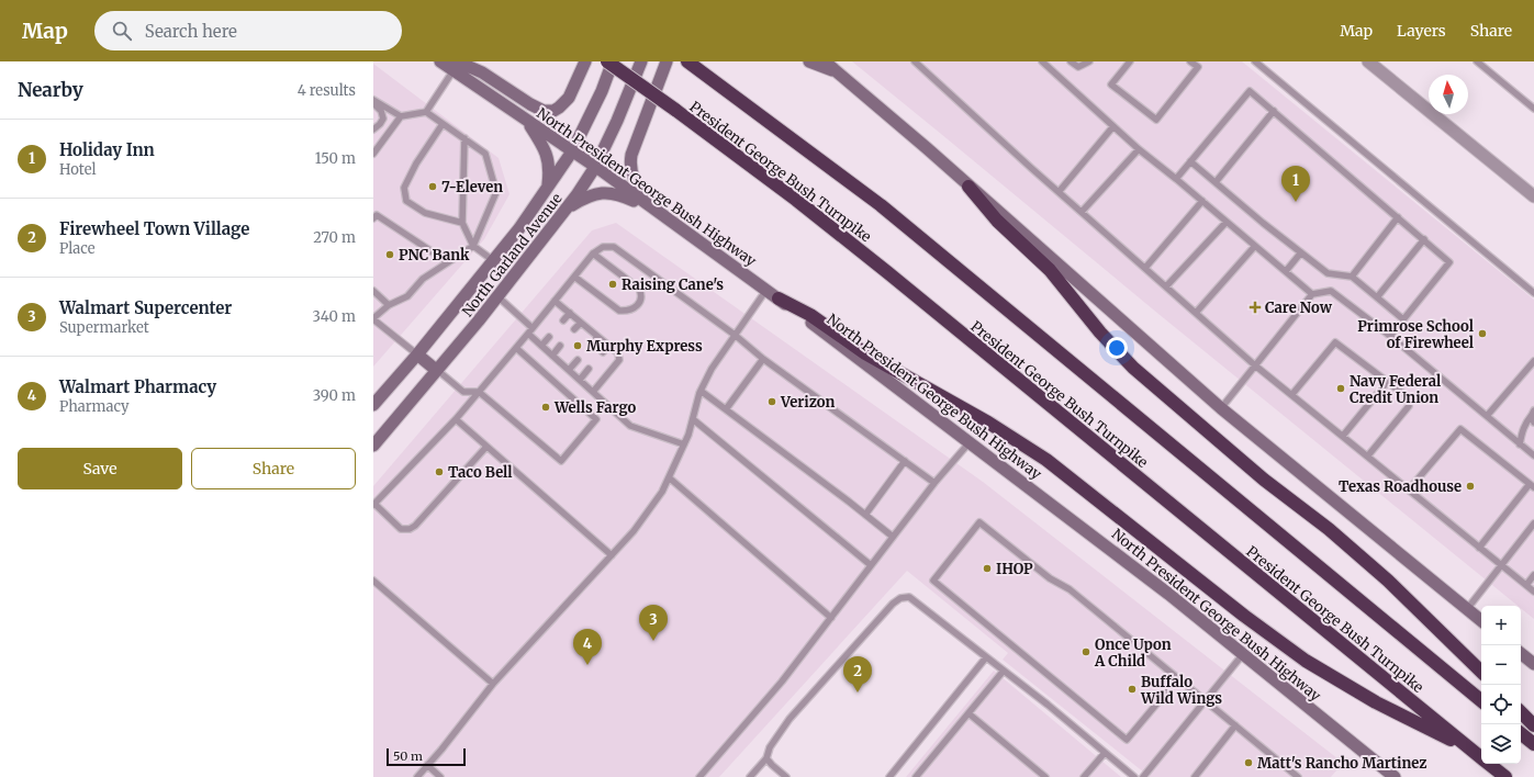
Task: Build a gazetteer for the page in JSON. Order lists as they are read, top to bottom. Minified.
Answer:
{"streets":{"highway":["President George Bush Turnpike"],"main road":["North President George Bush Highway","North Garland Avenue"]},"crossings":[["North President George Bush Highway","North Garland Avenue"]],"places":{"other":["7-Eleven","PNC Bank","Raising Cane's","Primrose School of Firewheel","Murphy Express","Navy Federal Credit Union","Verizon","Wells Fargo","Taco Bell","Texas Roadhouse","IHOP","Once Upon A Child","Buffalo Wild Wings","Matt's Rancho Martinez"],"health":["Care Now"]},"scale_bar":"50 m","north":"top","page":{"header":"Map","search":"Search here","nav":["Map","Layers","Share"],"heading":["Nearby","4 results"],"list":[{"mark":"1","name":"Holiday Inn","note":"Hotel","value":"150 m"},{"mark":"2","name":"Firewheel Town Village","note":"Place","value":"270 m"},{"mark":"3","name":"Walmart Supercenter","note":"Supermarket","value":"340 m"},{"mark":"4","name":"Walmart Pharmacy","note":"Pharmacy","value":"390 m"}],"pins":["1","3","4","2"],"buttons":["Save","Share"],"map_buttons":["+","−"],"scale":"50 m"}}
